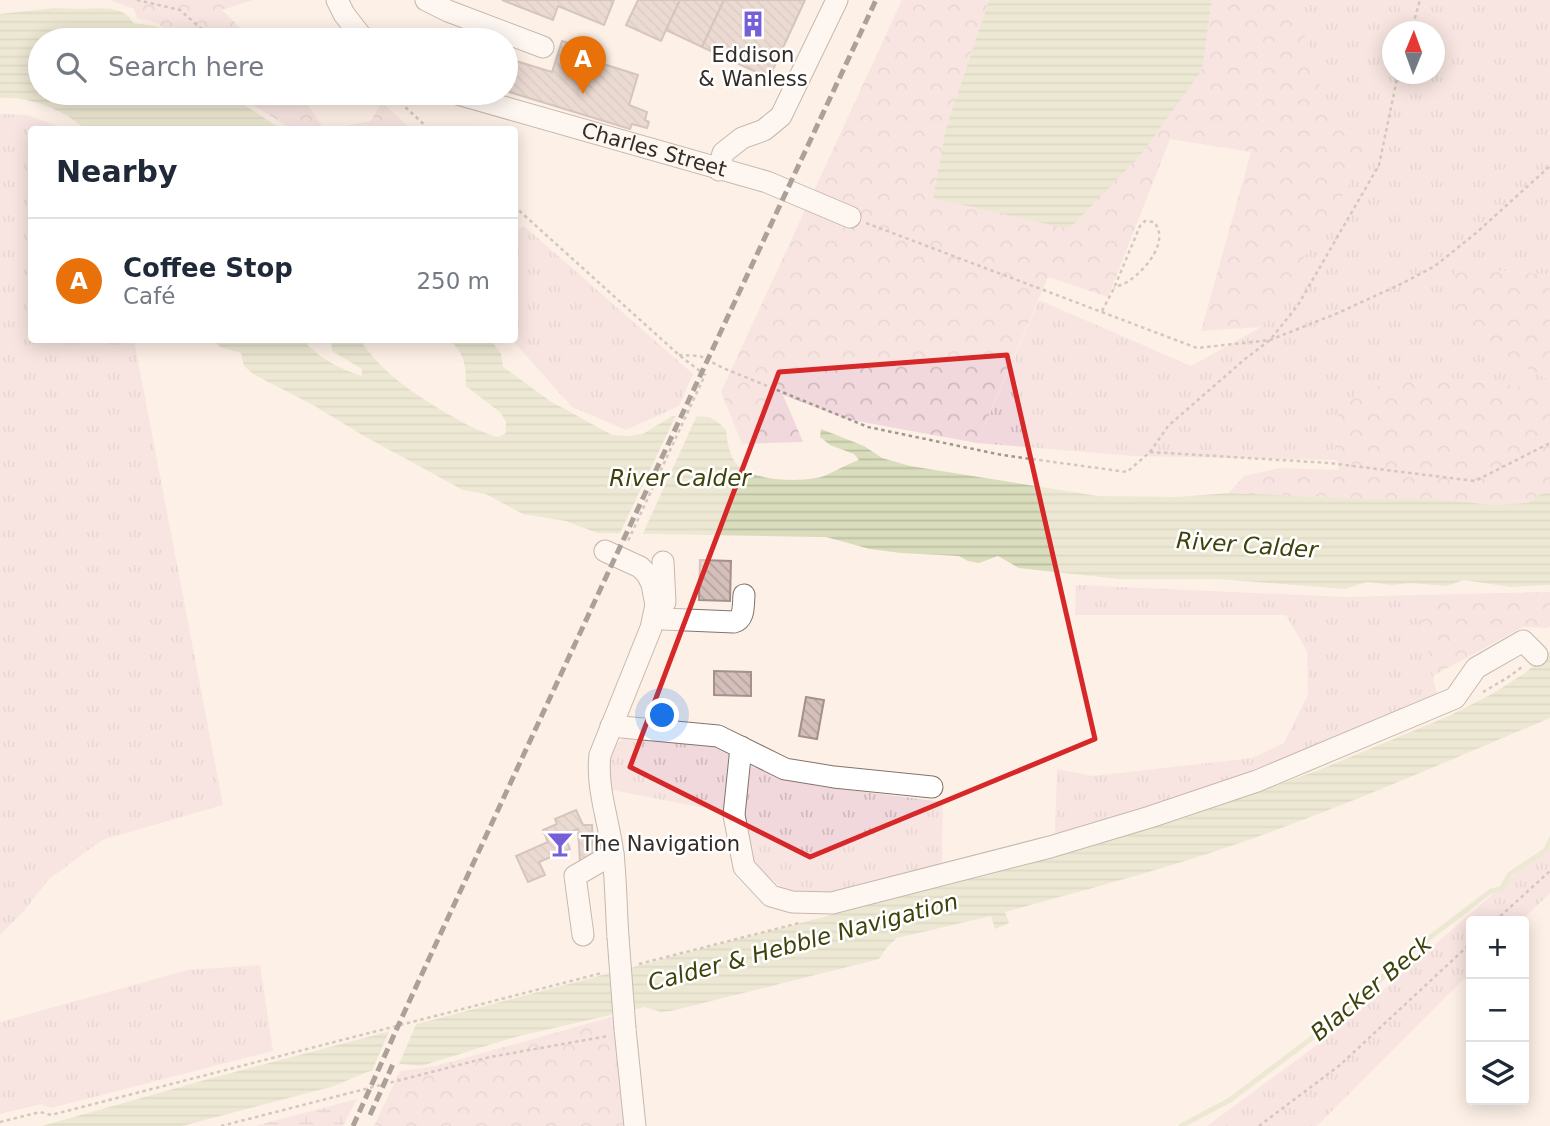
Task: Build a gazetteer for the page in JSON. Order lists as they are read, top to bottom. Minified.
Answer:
{"streets":{"street":["Charles Street"]},"water":["River Calder","Calder & Hebble Navigation","Blacker Beck"],"places":{"building":["Eddison & Wanless"],"bar":["The Navigation"]},"north":"top","page":{"search":"Search here","pins":"A","heading":"Nearby","list":[{"mark":"A","name":"Coffee Stop","note":"Café","value":"250 m"}],"map_buttons":["+","−"]}}
